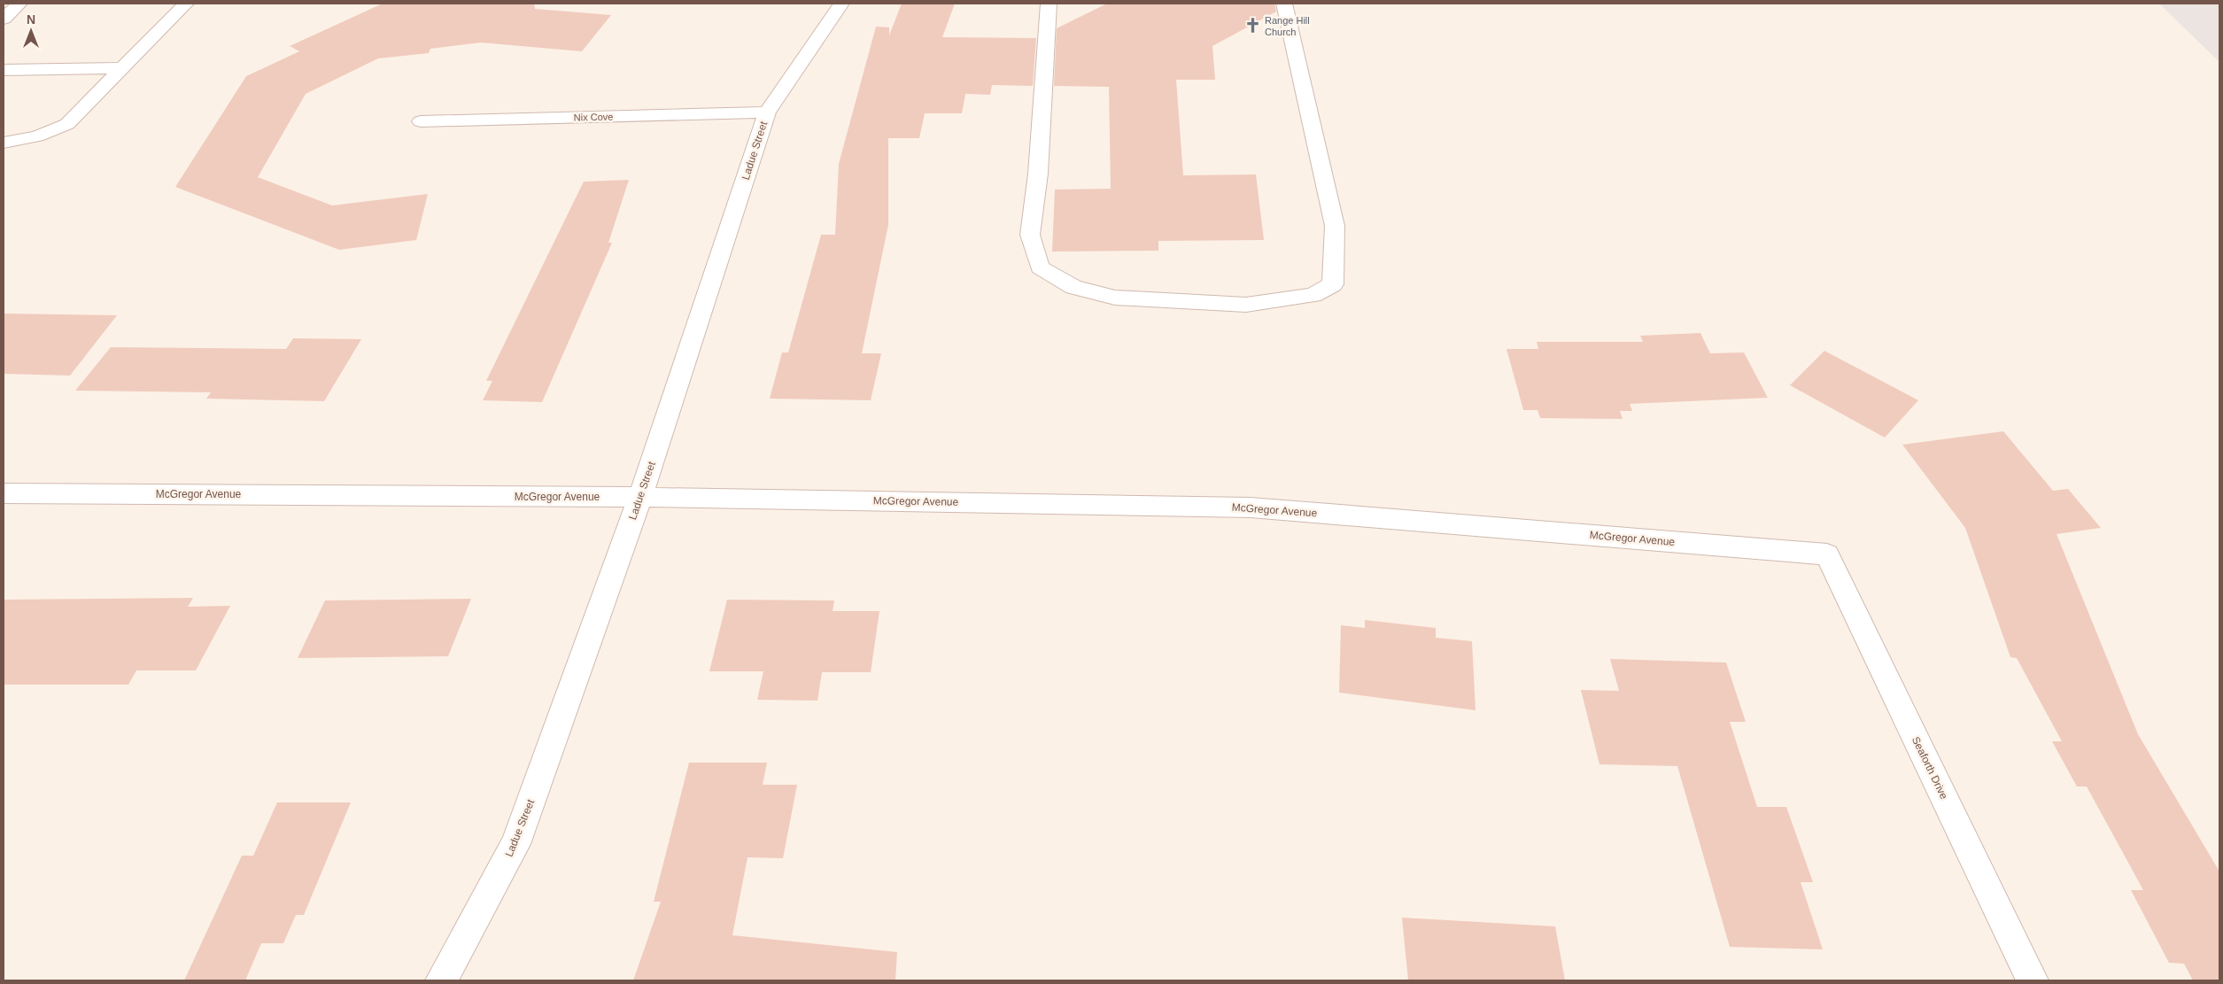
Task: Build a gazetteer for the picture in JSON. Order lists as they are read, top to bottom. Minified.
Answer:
{"streets":{"street":["Nix Cove","Ladue Street","McGregor Avenue","Seaforth Drive"]},"crossings":[["Nix Cove","Ladue Street"],["Ladue Street","McGregor Avenue"],["McGregor Avenue","Seaforth Drive"]],"places":{"church":["Range Hill Church"]},"north":"top"}
